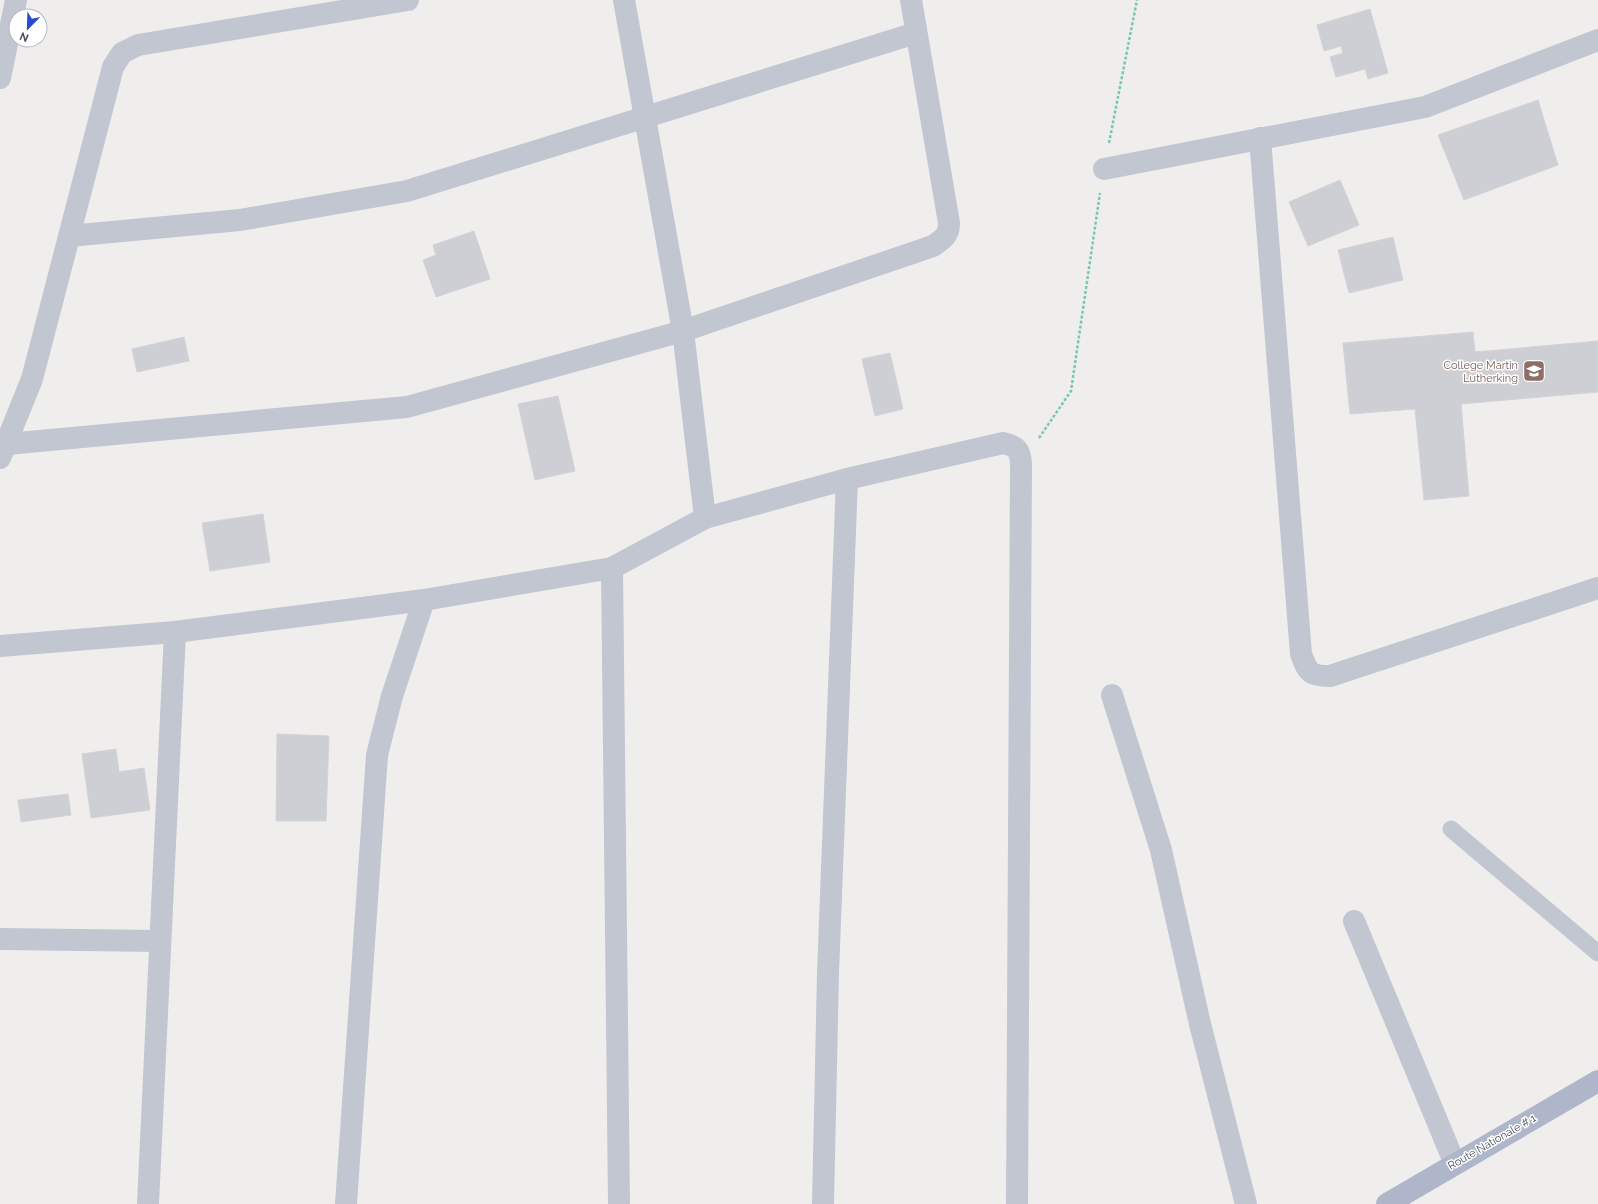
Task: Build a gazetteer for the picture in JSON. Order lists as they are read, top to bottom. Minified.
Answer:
{"streets":{"main road":["Route Nationale # 1"]},"places":{"school or university":["College Martin Lutherking"]},"north":"bottom left"}
